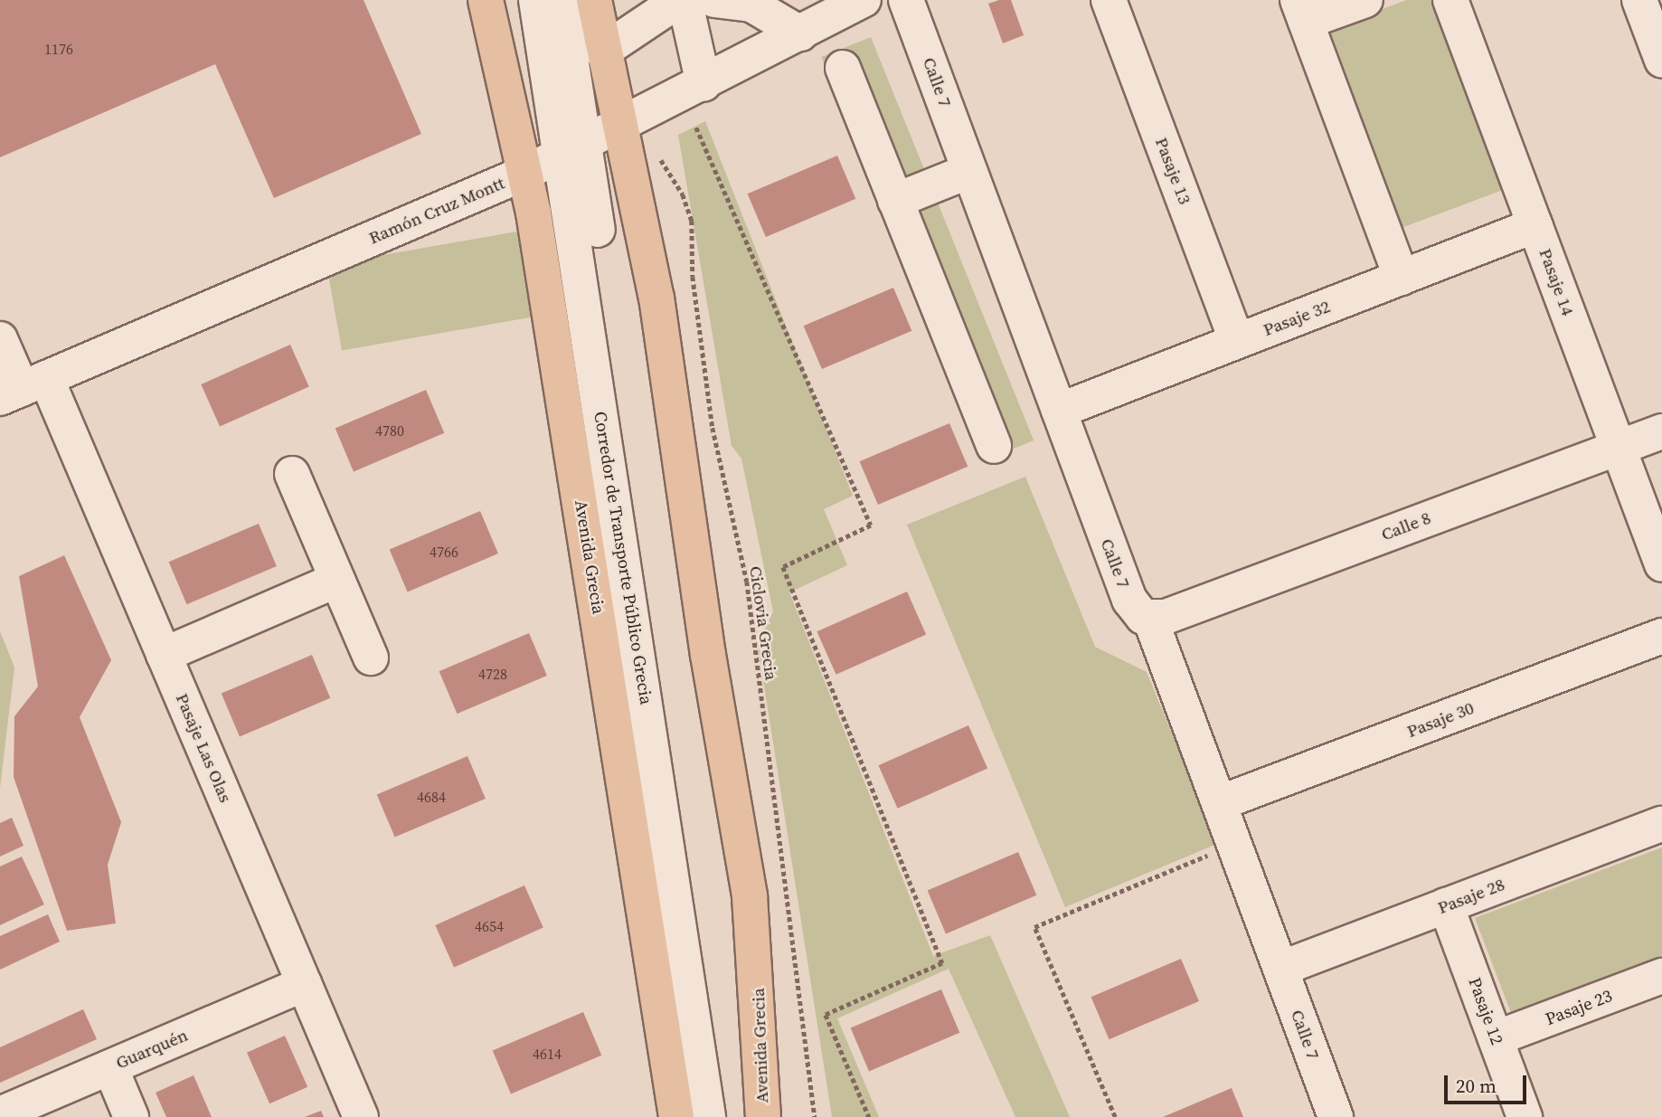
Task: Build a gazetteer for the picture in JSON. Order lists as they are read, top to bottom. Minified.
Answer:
{"streets":{"main road":["Avenida Grecia"],"street":["Calle 7","Pasaje 13","Ramón Cruz Montt","Pasaje 14","Pasaje 32","Calle 8","Corredor de Transporte Público Grecia","Pasaje 30","Pasaje Las Olas","Pasaje 28","Pasaje 23","Pasaje 12","Guarquén"],"path":["Ciclovia Grecia"]},"crossings":[["Calle 7","Pasaje 32"],["Calle 7","Calle 8"],["Calle 7","Pasaje 30"],["Calle 7","Pasaje 28"],["Pasaje 13","Pasaje 32"],["Ramón Cruz Montt","Avenida Grecia"],["Ramón Cruz Montt","Corredor de Transporte Público Grecia"],["Ramón Cruz Montt","Pasaje Las Olas"],["Pasaje 14","Pasaje 32"],["Pasaje 14","Calle 8"],["Pasaje Las Olas","Guarquén"],["Pasaje 28","Pasaje 12"],["Pasaje 23","Pasaje 12"]],"house_numbers":["1176","4780","4766","4728","4684","4654","4614"],"scale_bar":"20 m"}
